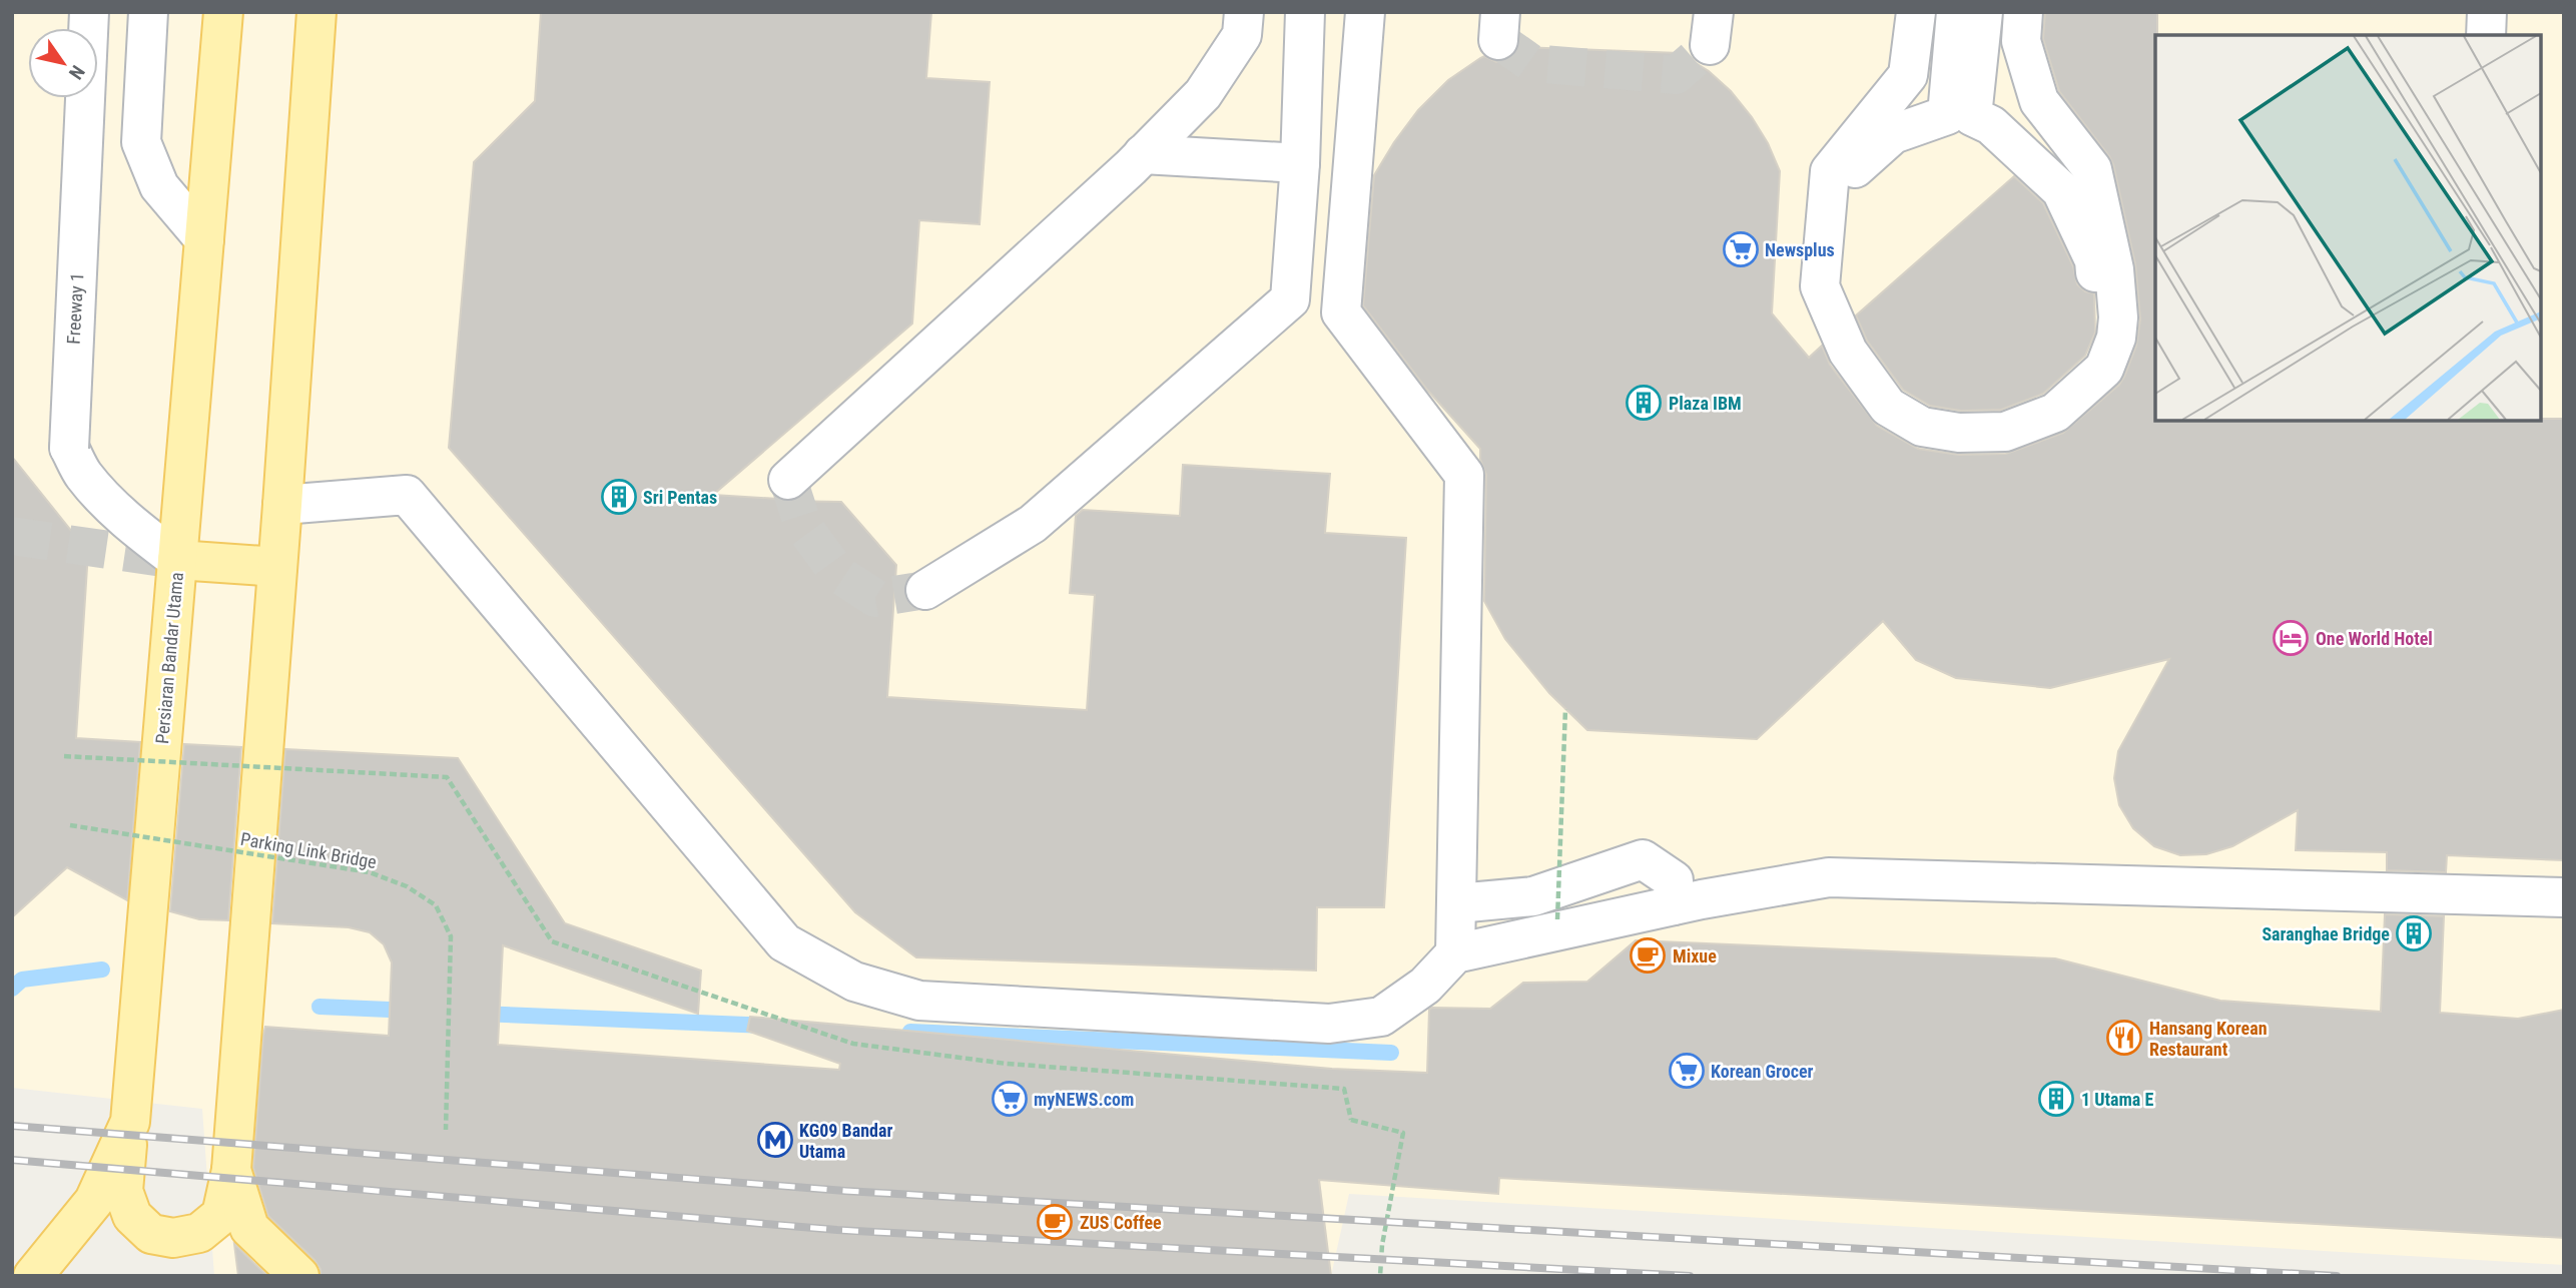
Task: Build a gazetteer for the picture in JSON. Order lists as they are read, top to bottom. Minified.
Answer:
{"streets":{"main road":["Persiaran Bandar Utama"],"lane":["Freeway 1"],"path":["Parking Link Bridge"]},"crossings":[["Freeway 1","Persiaran Bandar Utama"]],"places":{"supermarket":["Newsplus","Korean Grocer","myNEWS.com"],"building":["Plaza IBM","Sri Pentas","Saranghae Bridge","1 Utama E"],"hotel":["One World Hotel"],"cafe":["Mixue","ZUS Coffee"],"restaurant":["Hansang Korean Restaurant"],"metro station":["KG09 Bandar Utama"]},"north":"bottom right"}
